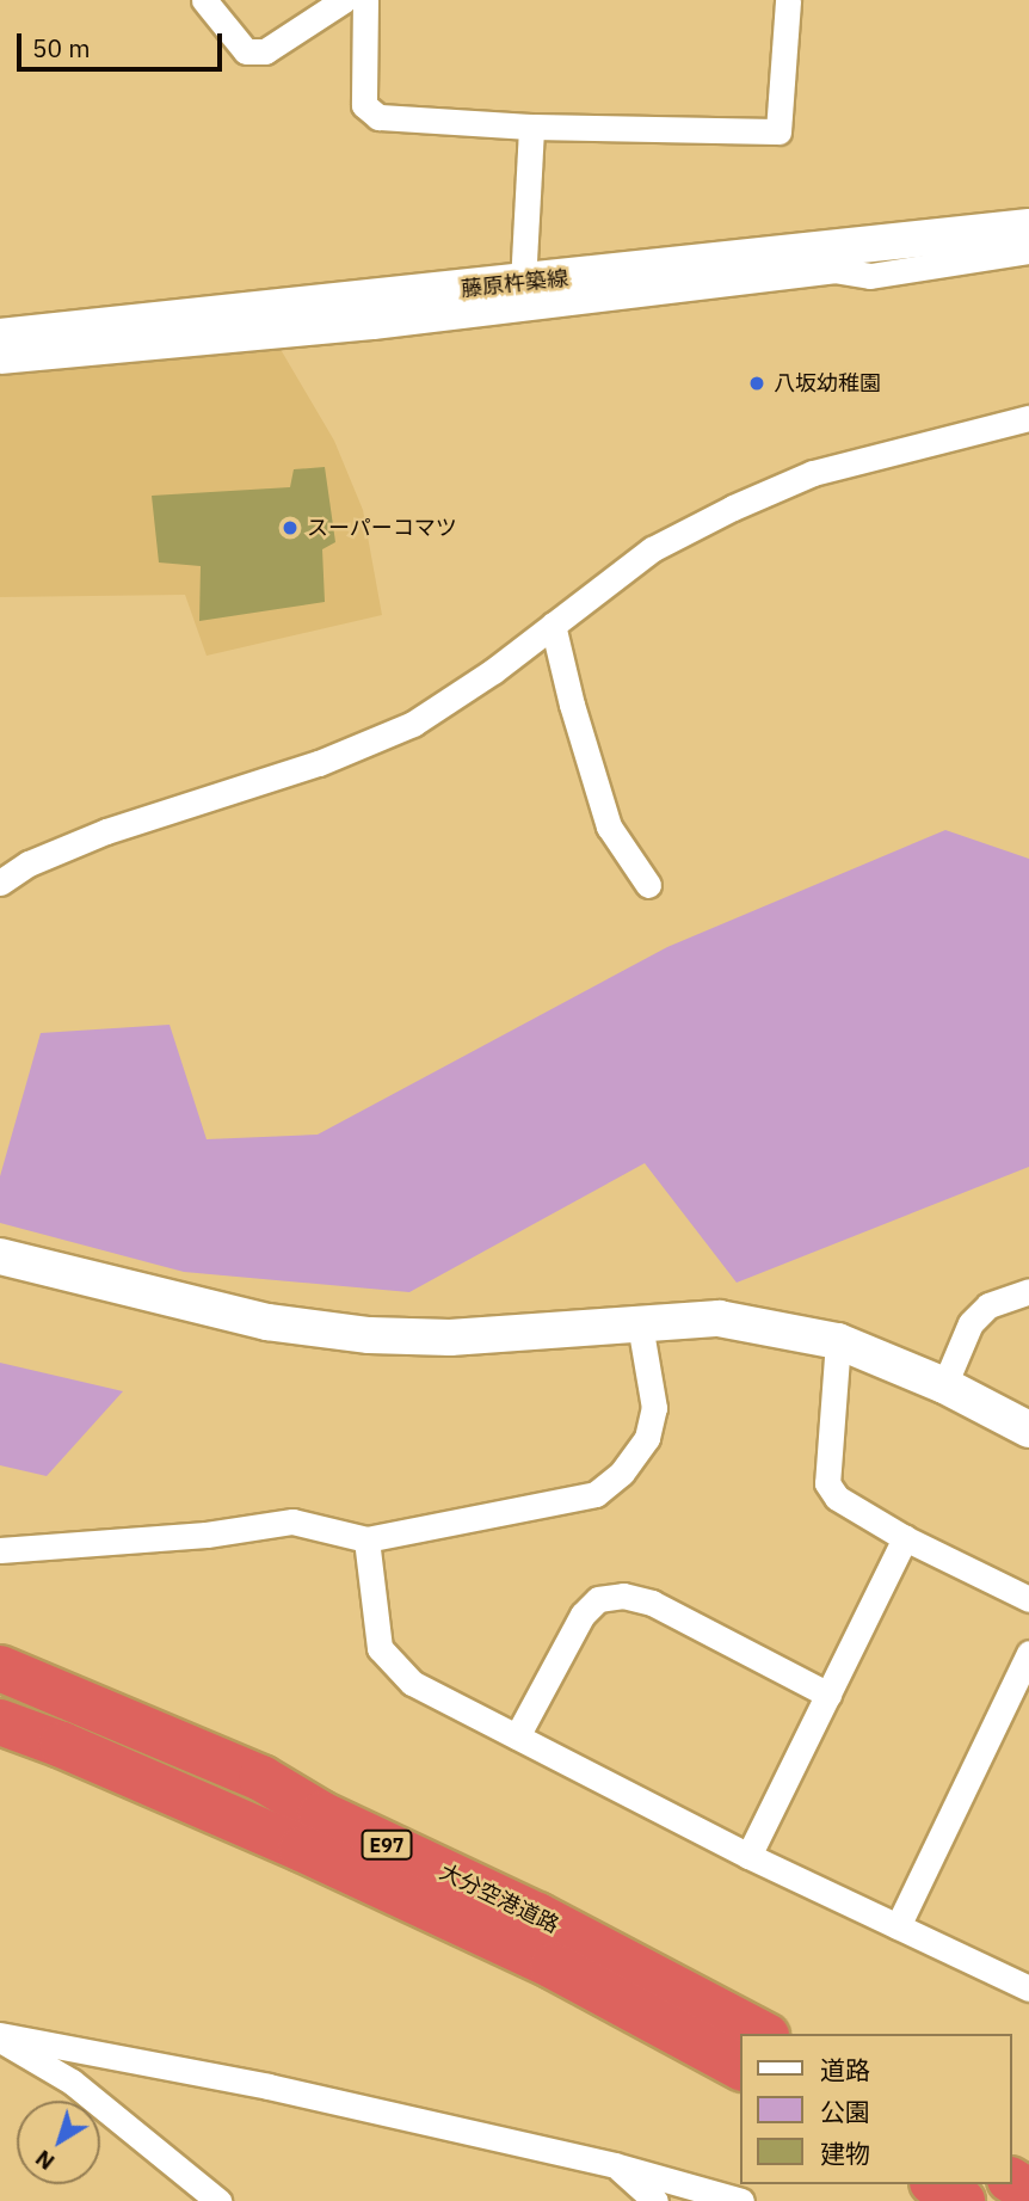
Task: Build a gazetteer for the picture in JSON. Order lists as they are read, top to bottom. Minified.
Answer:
{"streets":{"highway":["E97","大分空港道路"],"street":["藤原杵築線"]},"places":["八坂幼稚園","スーパーコマツ"],"legend":["道路","公園","建物"],"scale_bar":"50 m","north":"bottom left"}
